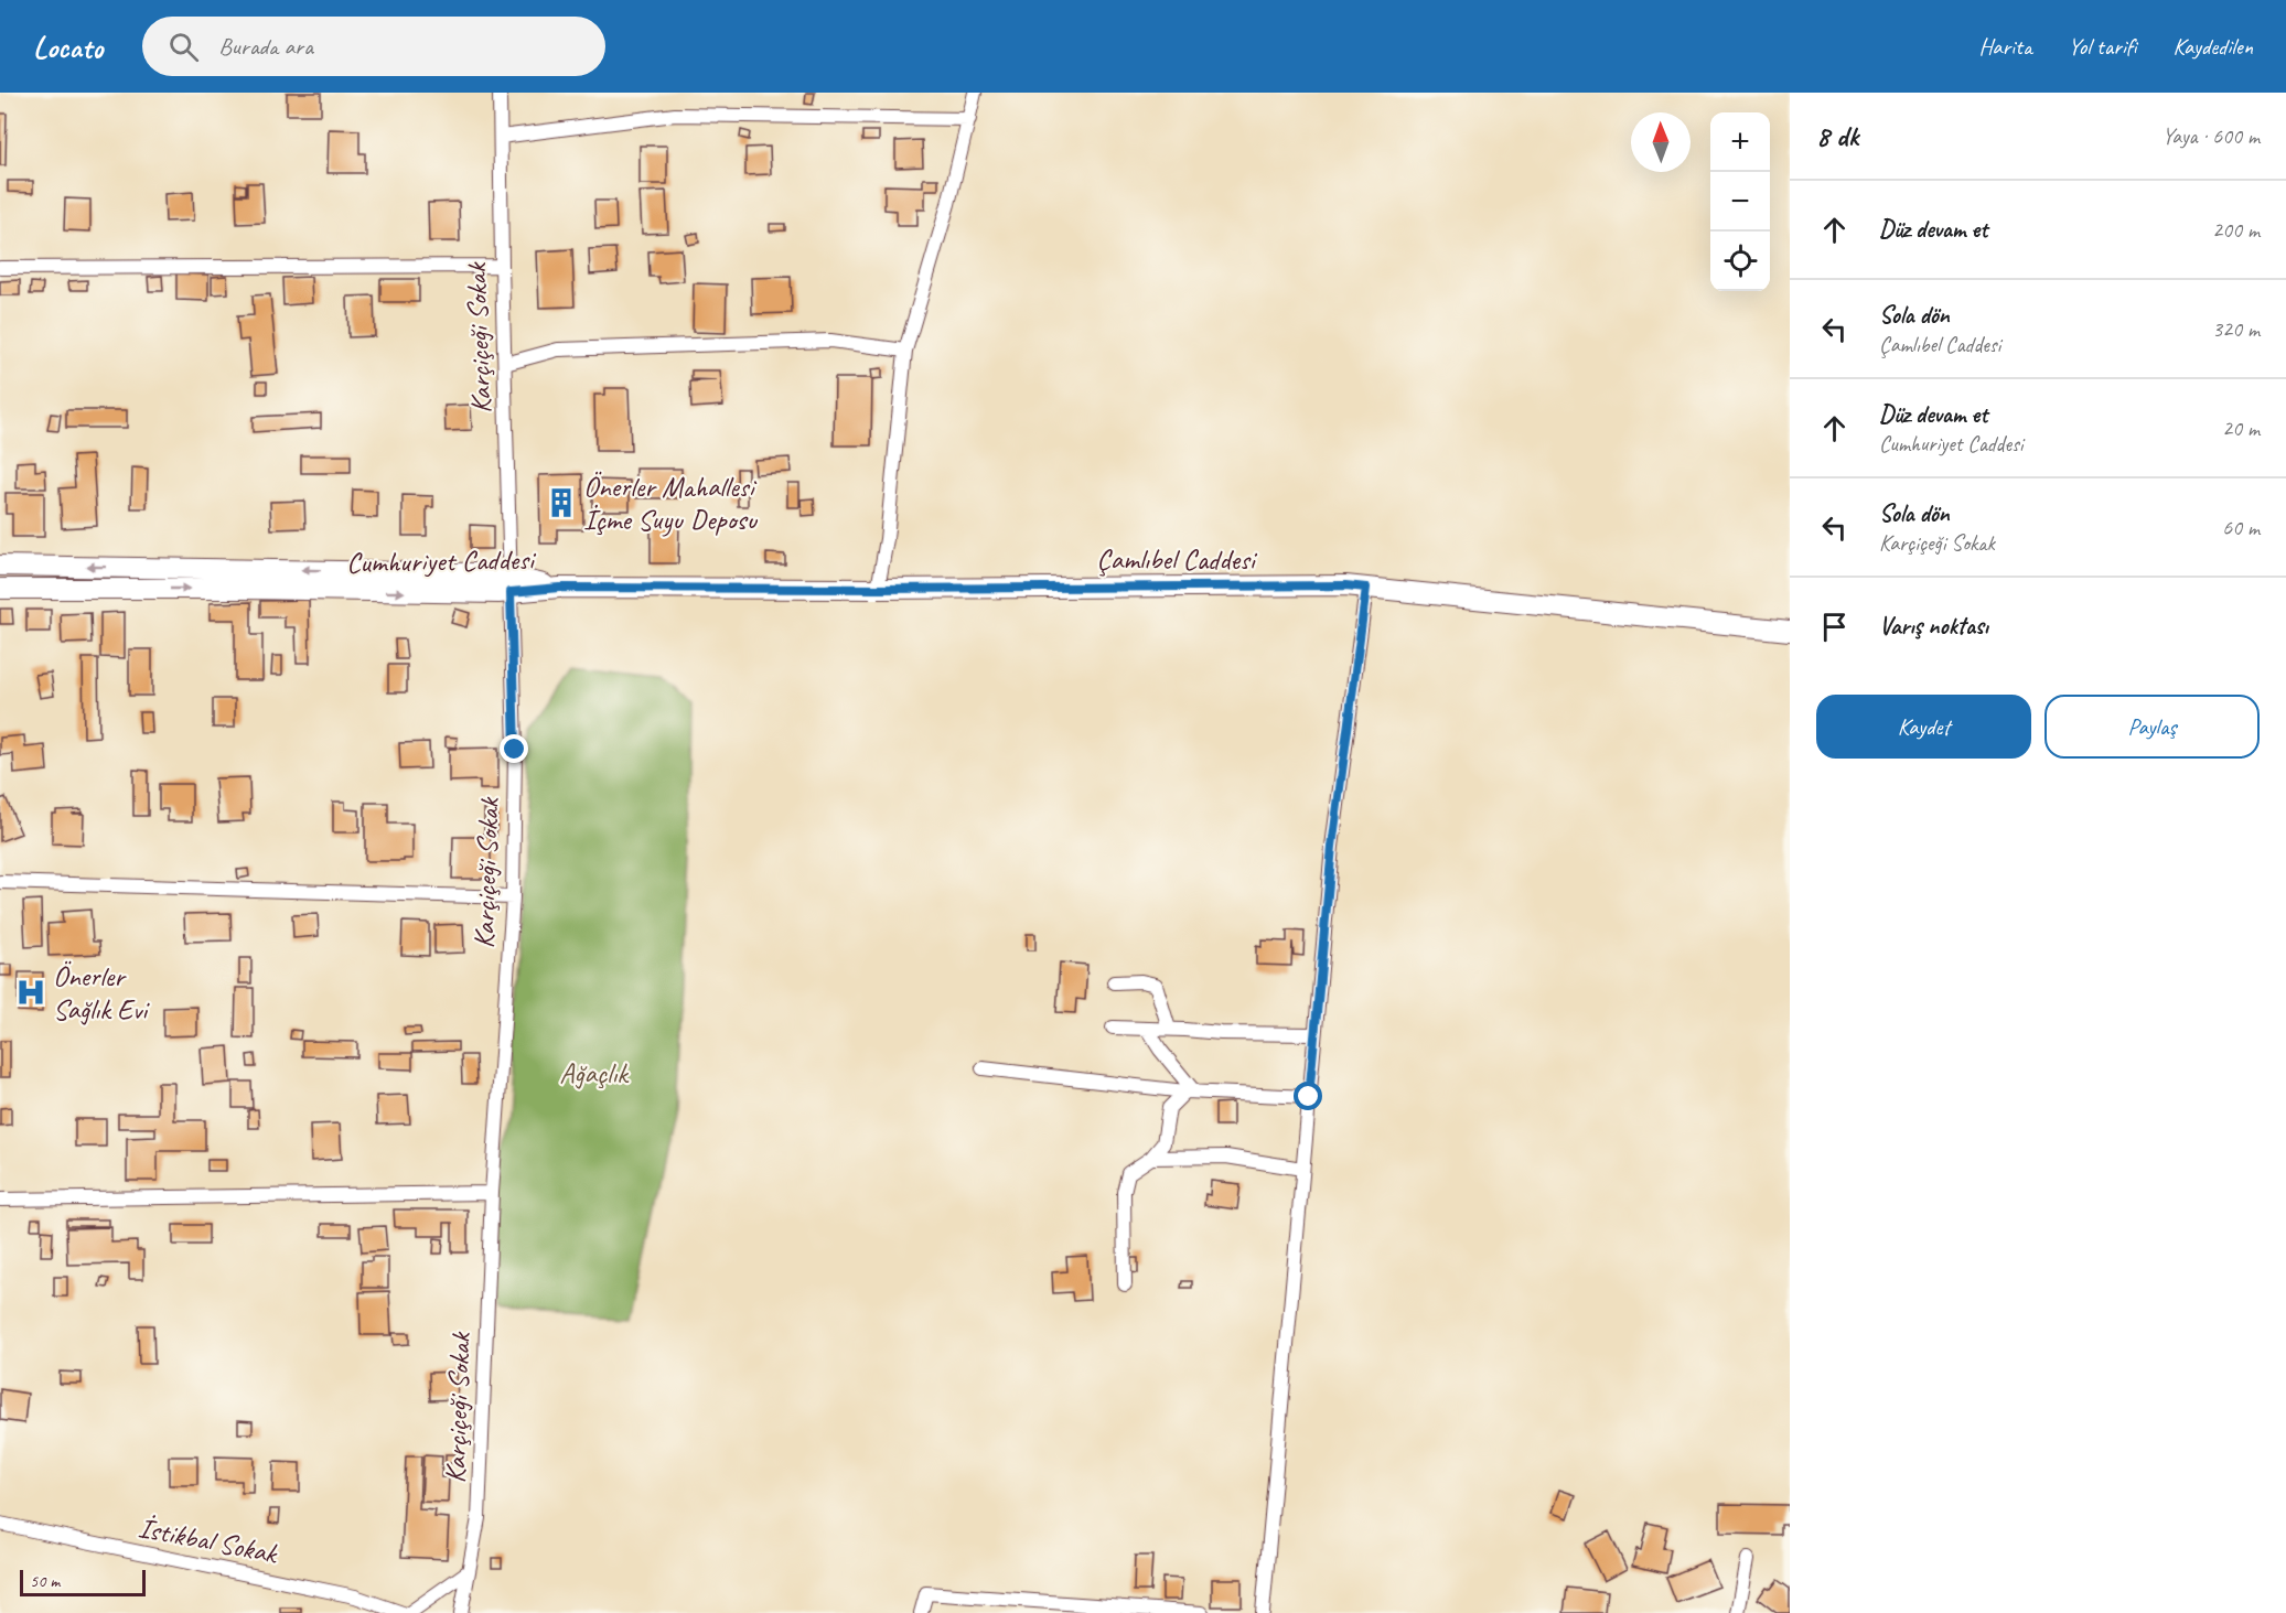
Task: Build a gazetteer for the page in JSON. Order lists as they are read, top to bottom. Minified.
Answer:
{"streets":{"main road":["Çamlıbel Caddesi","Cumhuriyet Caddesi"],"street":["Karçiçeği Sokak","İstikbal Sokak"]},"crossings":[["Karçiçeği Sokak","Cumhuriyet Caddesi"],["Çamlıbel Caddesi","Cumhuriyet Caddesi"]],"parks":["Ağaçlık"],"places":{"building":["Önerler Mahallesi İçme Suyu Deposu"],"hospital":["Önerler Sağlık Evi"]},"scale_bar":"50 m","north":"top","page":{"header":"Locato","search":"Burada ara","nav":["Harita","Yol tarifi","Kaydedilen"],"heading":["8 dk","Yaya · 600 m"],"map_buttons":["+","−"],"list":[["Düz devam et","200 m"],["Sola dön","Çamlıbel Caddesi","320 m"],["Düz devam et","Cumhuriyet Caddesi","20 m"],["Sola dön","Karçiçeği Sokak","60 m"],"Varış noktası"],"buttons":["Kaydet","Paylaş"],"scale":"50 m"}}
